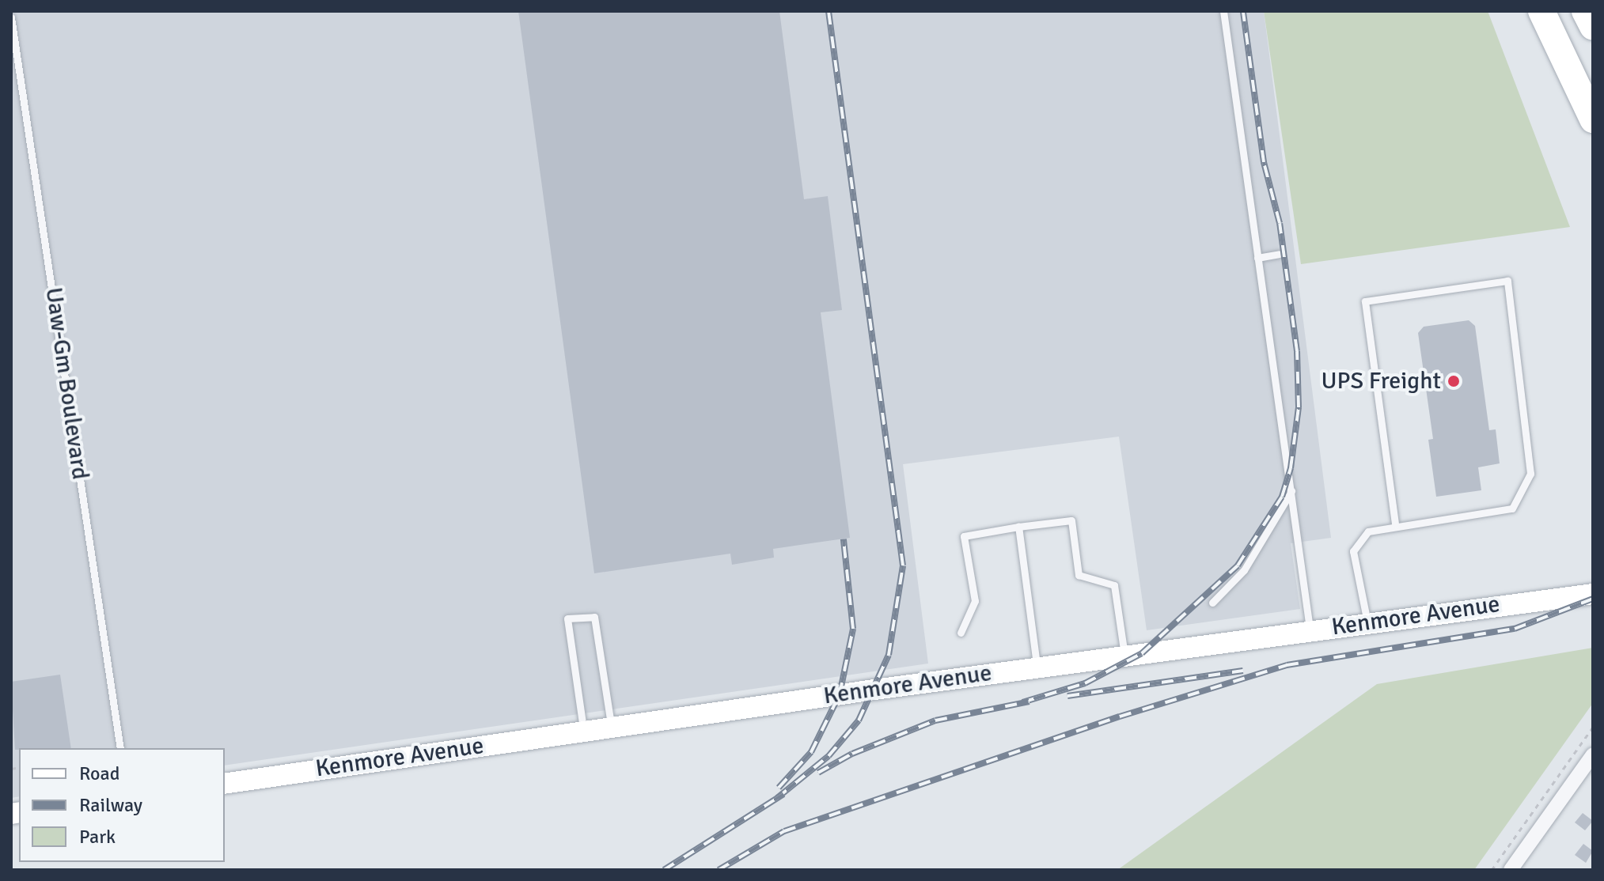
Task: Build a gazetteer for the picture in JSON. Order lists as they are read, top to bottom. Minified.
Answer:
{"streets":{"street":["Kenmore Avenue"],"lane":["Uaw-Gm Boulevard"]},"places":["UPS Freight"],"legend":["Road","Railway","Park"]}
